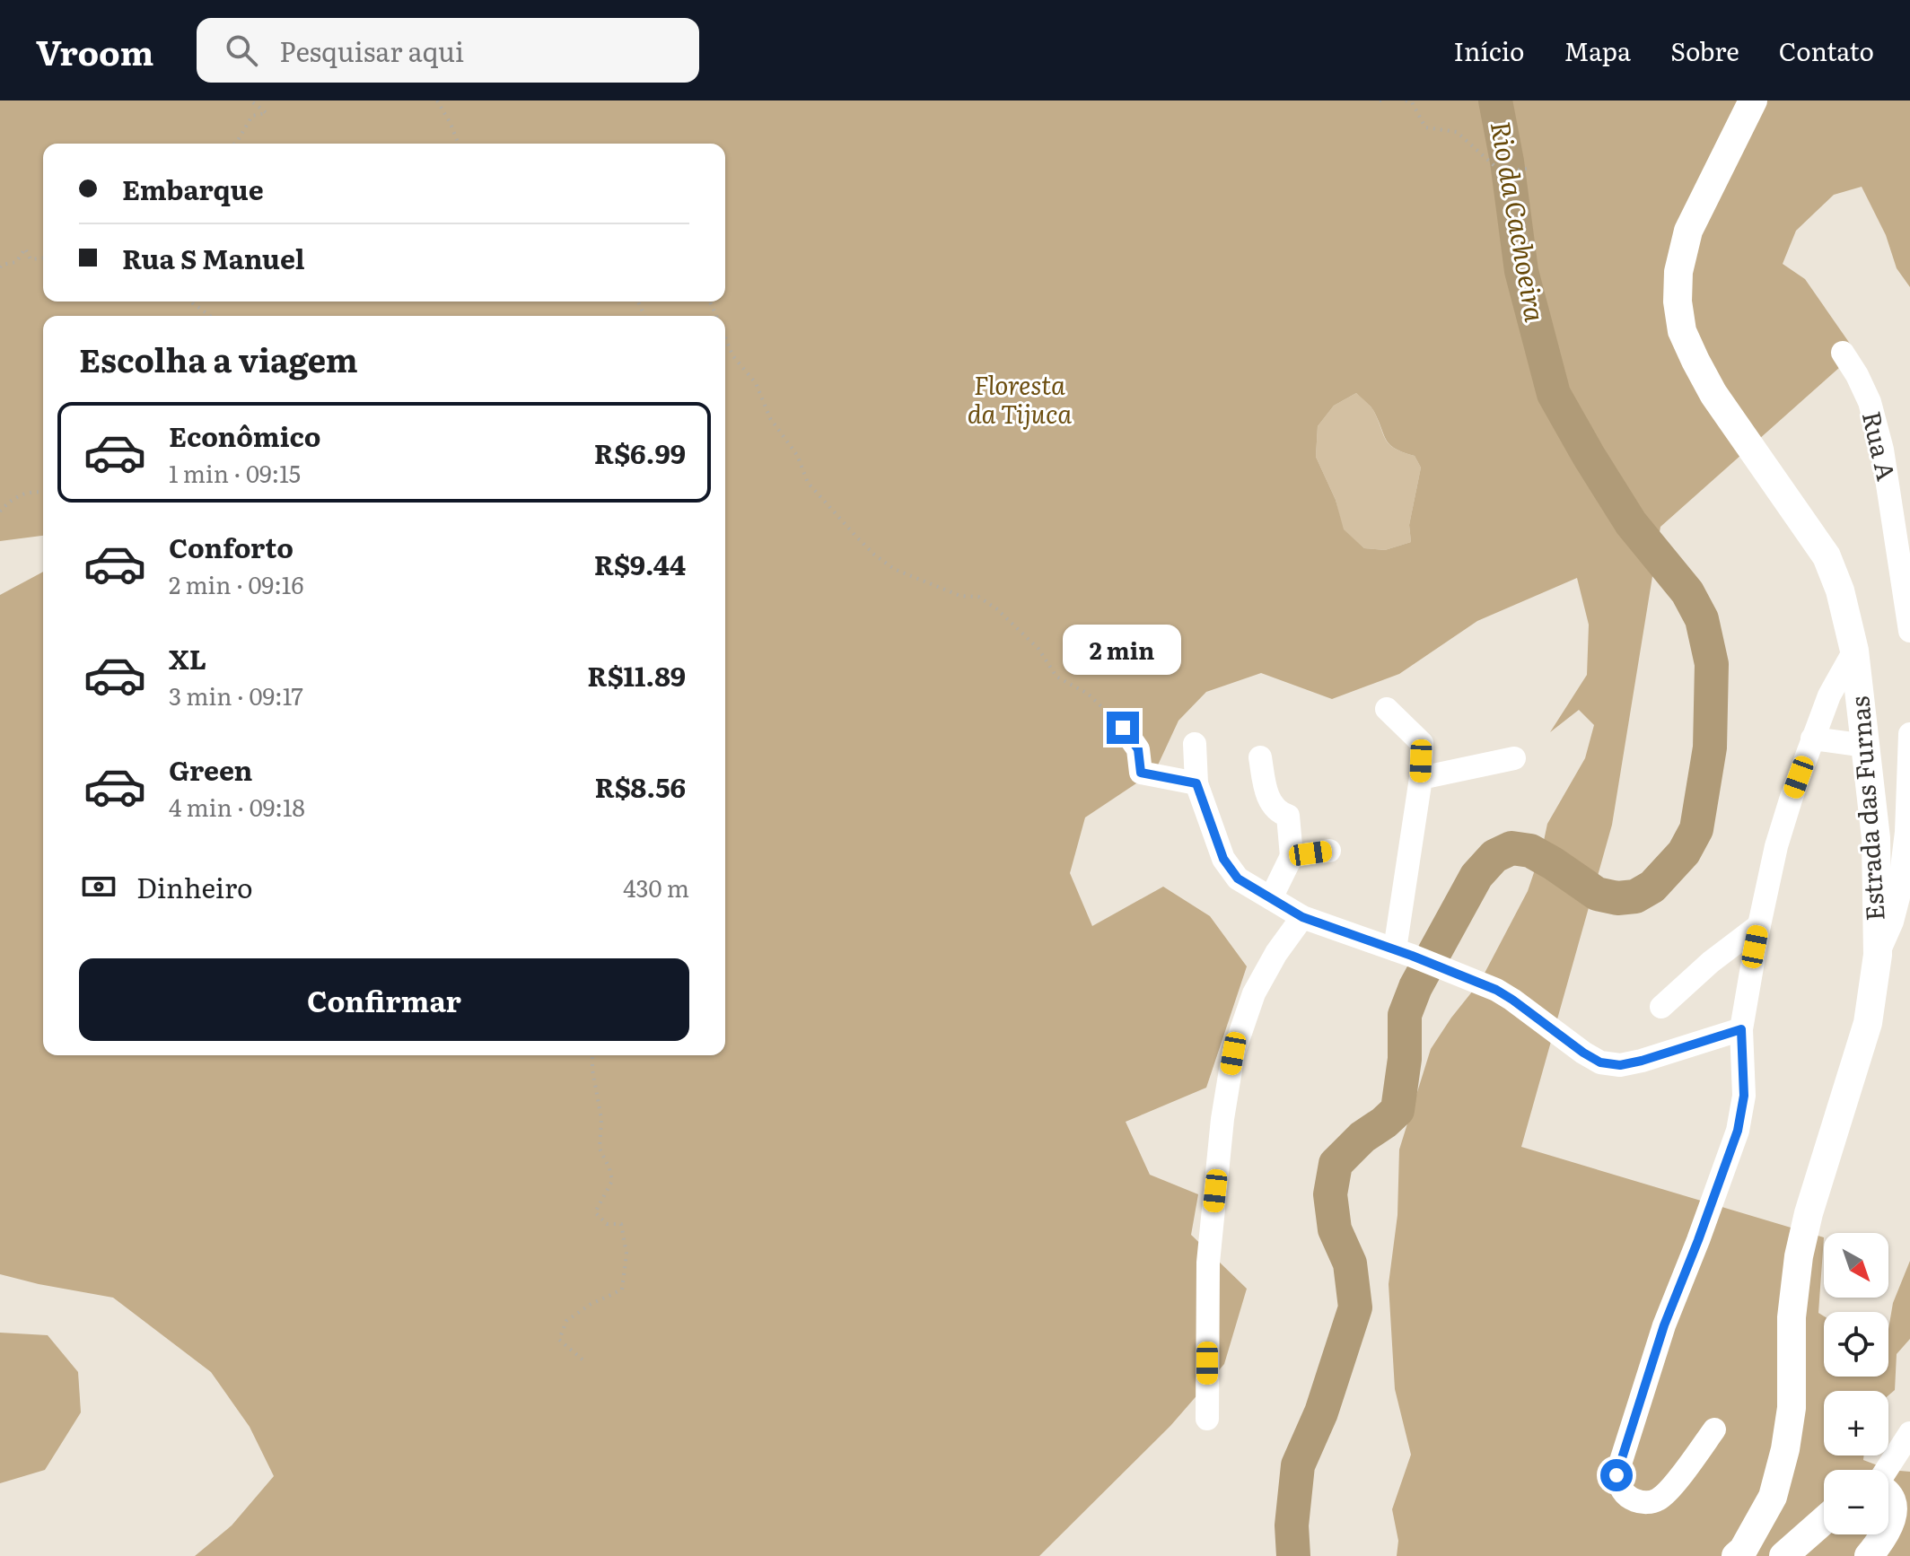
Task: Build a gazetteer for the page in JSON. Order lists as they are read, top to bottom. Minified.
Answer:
{"streets":{"main road":["Estrada das Furnas"],"street":["Rua A"]},"water":["Rio da Cachoeira"],"parks":["Floresta da Tijuca"],"north":"bottom right","page":{"header":"Vroom","search":"Pesquisar aqui","nav":["Início","Mapa","Sobre","Contato"],"banner":["Embarque","Rua S Manuel"],"heading":"Escolha a viagem","list":[{"name":"Econômico","note":"1 min · 09:15","value":"R$6.99"},{"name":"Conforto","note":"2 min · 09:16","value":"R$9.44"},{"name":"XL","note":"3 min · 09:17","value":"R$11.89"},{"name":"Green","note":"4 min · 09:18","value":"R$8.56"}],"bubble":"2 min","pay":["Dinheiro","430 m"],"buttons":"Confirmar","map_buttons":["+","−"]}}
